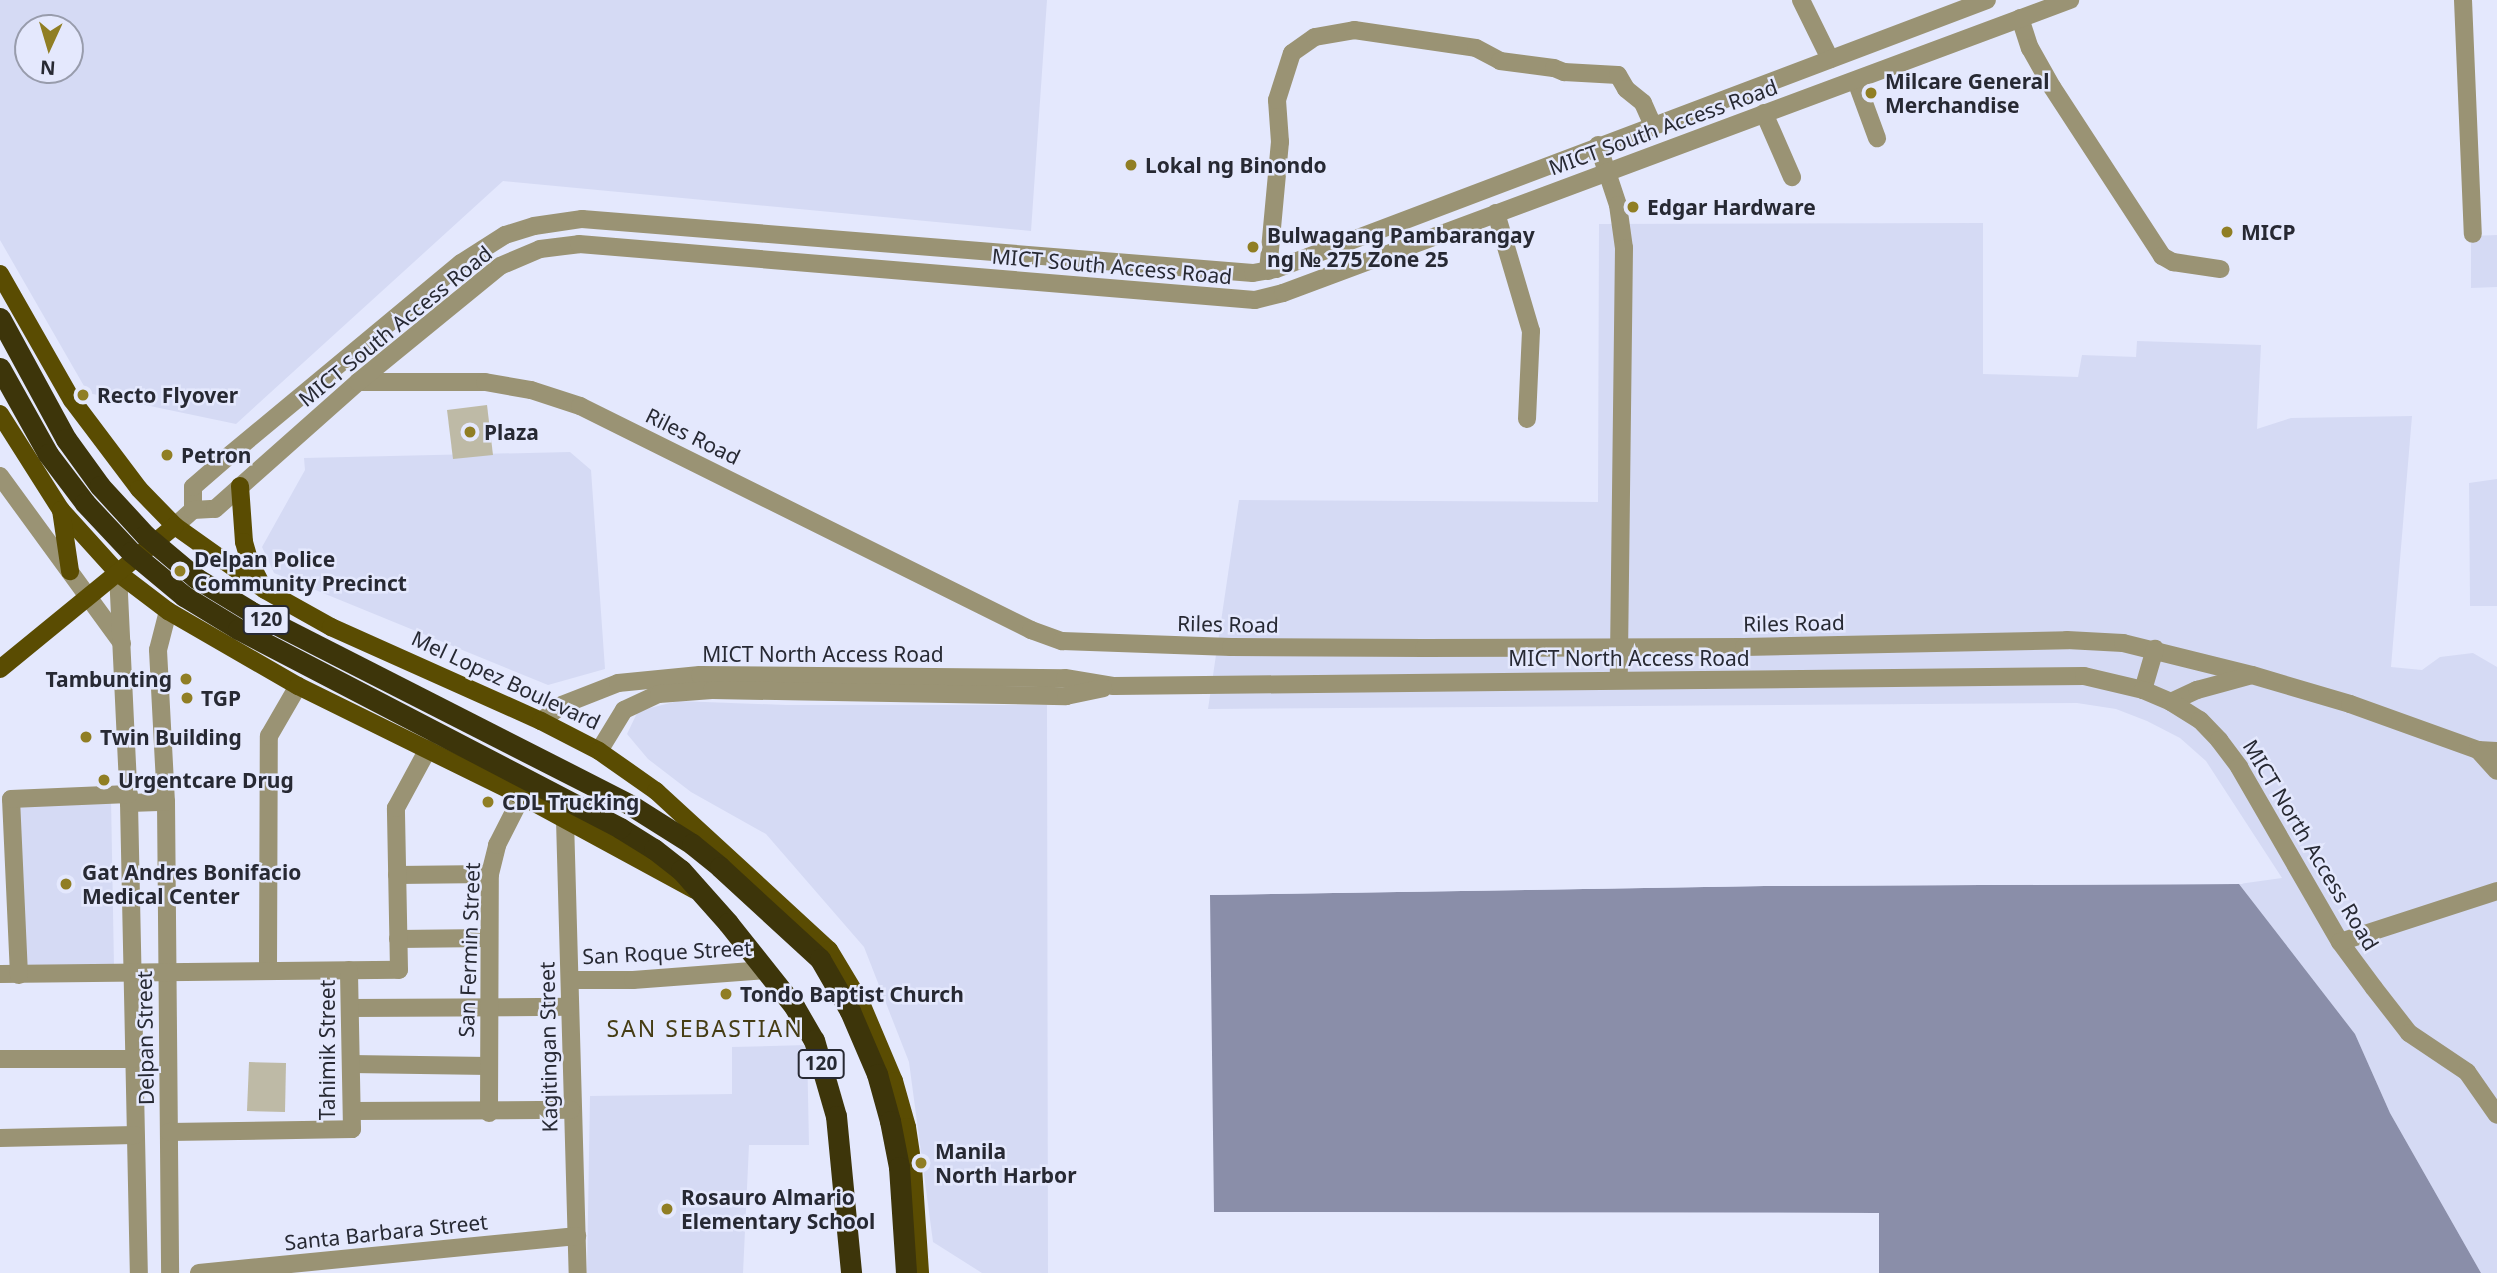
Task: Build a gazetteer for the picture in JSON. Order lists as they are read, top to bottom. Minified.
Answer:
{"streets":{"highway":["120"],"main road":["MICT South Access Road","Mel Lopez Boulevard"],"street":["Riles Road","MICT North Access Road","San Fermin Street","San Roque Street","Delpan Street","Kagitingan Street","Tahimik Street","Santa Barbara Street"]},"crossings":[["MICT South Access Road","Riles Road"],["MICT South Access Road","120"],["MICT South Access Road","Mel Lopez Boulevard"],["MICT South Access Road","Delpan Street"],["120","San Fermin Street"],["120","San Roque Street"],["120","Delpan Street"],["120","Kagitingan Street"],["MICT North Access Road","Mel Lopez Boulevard"],["San Roque Street","Kagitingan Street"],["Delpan Street","Tahimik Street"],["Kagitingan Street","Santa Barbara Street"]],"districts":["SAN SEBASTIAN"],"places":["Milcare General Merchandise","Lokal ng Binondo","Edgar Hardware","MICP","Bulwagang Pambarangay ng № 275 Zone 25","Recto Flyover","Plaza","Petron","Delpan Police Community Precinct","Tambunting","TGP","Twin Building","Urgentcare Drug","CDL Trucking","Gat Andres Bonifacio Medical Center","Tondo Baptist Church","Manila North Harbor","Rosauro Almario Elementary School"],"north":"bottom"}
